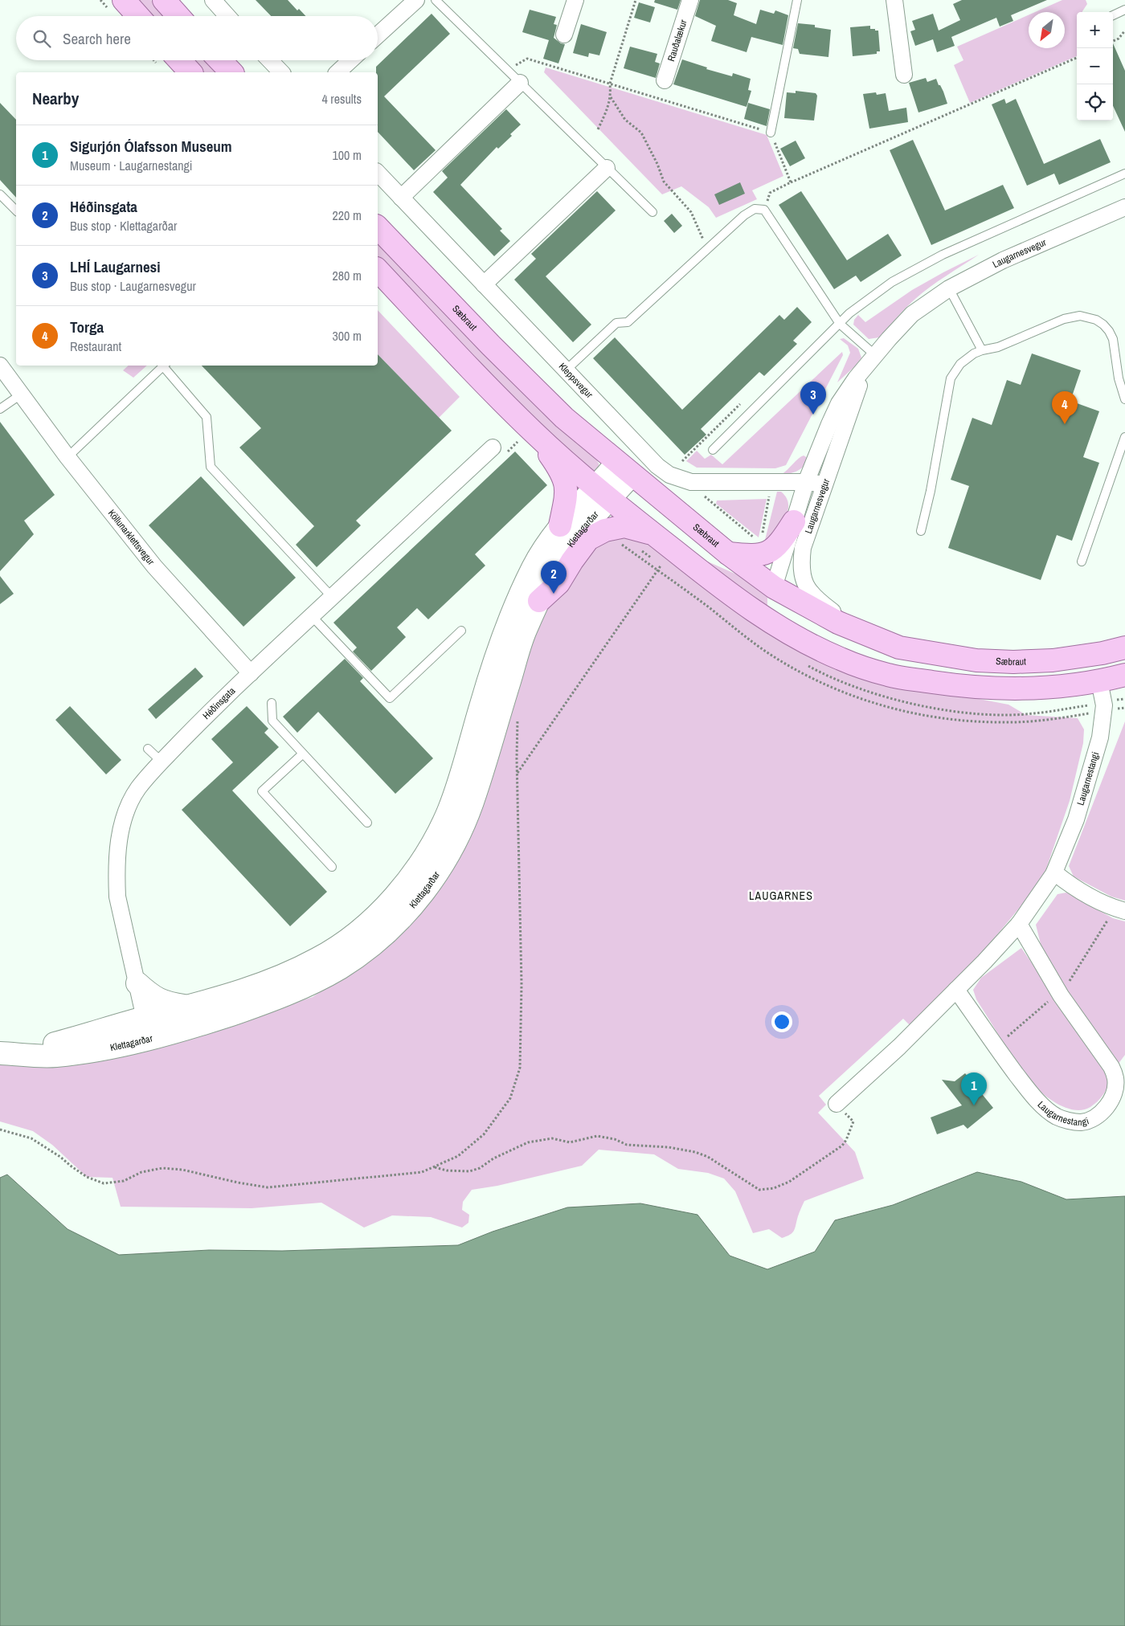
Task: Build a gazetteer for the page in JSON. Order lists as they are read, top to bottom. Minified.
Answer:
{"streets":{"main road":["Sæbraut","Klettagarðar"],"street":["Rauðalækur","Laugarnesvegur","Kleppsvegur","Köllunarklettsvegur","Héðinsgata","Laugarnestangi"]},"crossings":[["Laugarnesvegur","Sæbraut"],["Laugarnesvegur","Kleppsvegur"],["Sæbraut","Klettagarðar"],["Klettagarðar","Héðinsgata"],["Köllunarklettsvegur","Héðinsgata"]],"districts":["LAUGARNES"],"north":"bottom left","page":{"map_buttons":["+","−"],"search":"Search here","heading":["Nearby","4 results"],"list":[{"mark":"1","name":"Sigurjón Ólafsson Museum","note":"Museum · Laugarnestangi","value":"100 m"},{"mark":"2","name":"Héðinsgata","note":"Bus stop · Klettagarðar","value":"220 m"},{"mark":"3","name":"LHÍ Laugarnesi","note":"Bus stop · Laugarnesvegur","value":"280 m"},{"mark":"4","name":"Torga","note":"Restaurant","value":"300 m"}],"pins":["3","4","2","1"]}}
